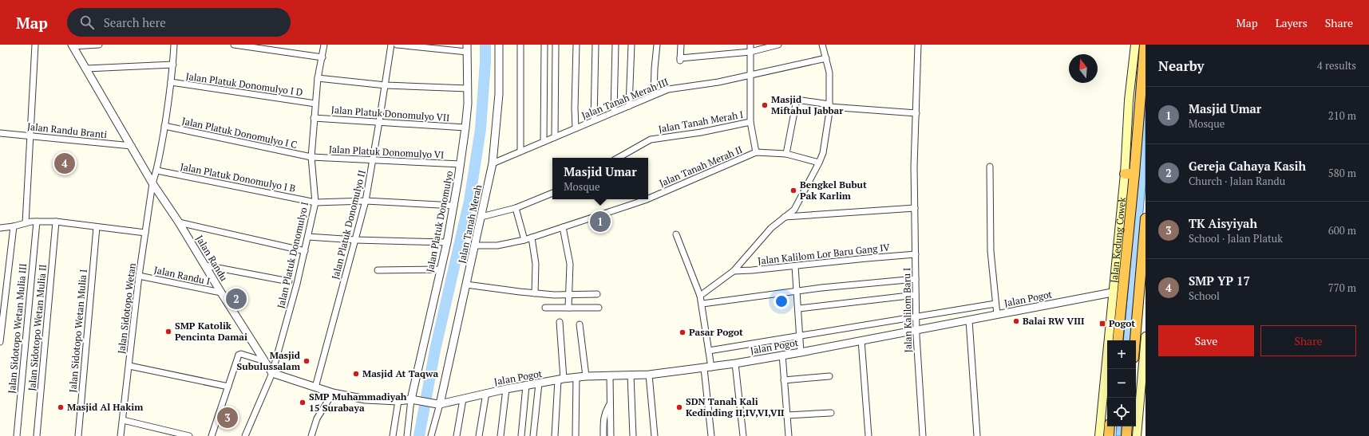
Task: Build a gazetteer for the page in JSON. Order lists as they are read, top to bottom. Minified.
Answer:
{"streets":{"highway":["Jalan Kedung Cowek"],"street":["Jalan Platuk Donomulyo I D","Jalan Tanah Merah III","Jalan Platuk Donomulyo VII","Jalan Tanah Merah I","Jalan Randu Branti","Jalan Platuk Donomulyo I C","Jalan Platuk Donomulyo VI","Jalan Tanah Merah II","Jalan Platuk Donomulyo I B","Jalan Platuk Donomulyo","Jalan Tanah Merah","Jalan Platuk Donomulyo II","Jalan Kalilom Lor Baru Gang IV","Jalan Platuk Donomulyo I","Jalan Randu","Jalan Randu I","Jalan Pogot","Jalan Sidotopo Wetan","Jalan Kalilom Baru I","Jalan Sidotopo Wetan Mulia II","Jalan Sidotopo Wetan Mulia III","Jalan Sidotopo Wetan Mulia I"]},"crossings":[["Jalan Platuk Donomulyo I D","Jalan Platuk Donomulyo I"],["Jalan Platuk Donomulyo I D","Jalan Sidotopo Wetan"],["Jalan Tanah Merah III","Jalan Tanah Merah I"],["Jalan Tanah Merah III","Jalan Tanah Merah"],["Jalan Platuk Donomulyo VII","Jalan Platuk Donomulyo"],["Jalan Platuk Donomulyo VII","Jalan Platuk Donomulyo II"],["Jalan Platuk Donomulyo VII","Jalan Platuk Donomulyo I"],["Jalan Tanah Merah I","Jalan Tanah Merah II"],["Jalan Randu Branti","Jalan Randu"],["Jalan Platuk Donomulyo I C","Jalan Platuk Donomulyo VI"],["Jalan Platuk Donomulyo I C","Jalan Platuk Donomulyo I"],["Jalan Platuk Donomulyo I C","Jalan Sidotopo Wetan"],["Jalan Platuk Donomulyo VI","Jalan Platuk Donomulyo"],["Jalan Platuk Donomulyo VI","Jalan Platuk Donomulyo II"],["Jalan Platuk Donomulyo VI","Jalan Platuk Donomulyo I"],["Jalan Tanah Merah II","Jalan Tanah Merah"],["Jalan Platuk Donomulyo I B","Jalan Platuk Donomulyo"],["Jalan Platuk Donomulyo I B","Jalan Platuk Donomulyo II"],["Jalan Platuk Donomulyo I B","Jalan Platuk Donomulyo I"],["Jalan Platuk Donomulyo I B","Jalan Sidotopo Wetan"],["Jalan Tanah Merah","Jalan Pogot"],["Jalan Kedung Cowek","Jalan Pogot"],["Jalan Kalilom Lor Baru Gang IV","Jalan Kalilom Baru I"],["Jalan Platuk Donomulyo I","Jalan Randu"],["Jalan Randu","Jalan Randu I"],["Jalan Randu","Jalan Sidotopo Wetan"],["Jalan Randu I","Jalan Sidotopo Wetan"],["Jalan Pogot","Jalan Kalilom Baru I"]],"places":{"other":["Masjid Miftahul Jabbar","Bengkel Bubut Pak Karlim","Balai RW VIII","SMP Katolik Pencinta Damai","Pasar Pogot","Masjid Subulussalam","Masjid At Taqwa","SMP Muhammadiyah 15 Surabaya","Masjid Al Hakim","SDN Tanah Kali Kedinding II,IV,VI,VII"],"transit":["Pogot"]},"north":"top","page":{"header":"Map","search":"Search here","nav":["Map","Layers","Share"],"heading":["Nearby","4 results"],"list":[{"mark":"1","name":"Masjid Umar","note":"Mosque","value":"210 m"},{"mark":"2","name":"Gereja Cahaya Kasih","note":"Church · Jalan Randu","value":"580 m"},{"mark":"3","name":"TK Aisyiyah","note":"School · Jalan Platuk","value":"600 m"},{"mark":"4","name":"SMP YP 17","note":"School","value":"770 m"}],"pins":["4","1","2","3"],"popup":["Masjid Umar","Mosque"],"buttons":["Save","Share"],"map_buttons":["+","−"]}}
